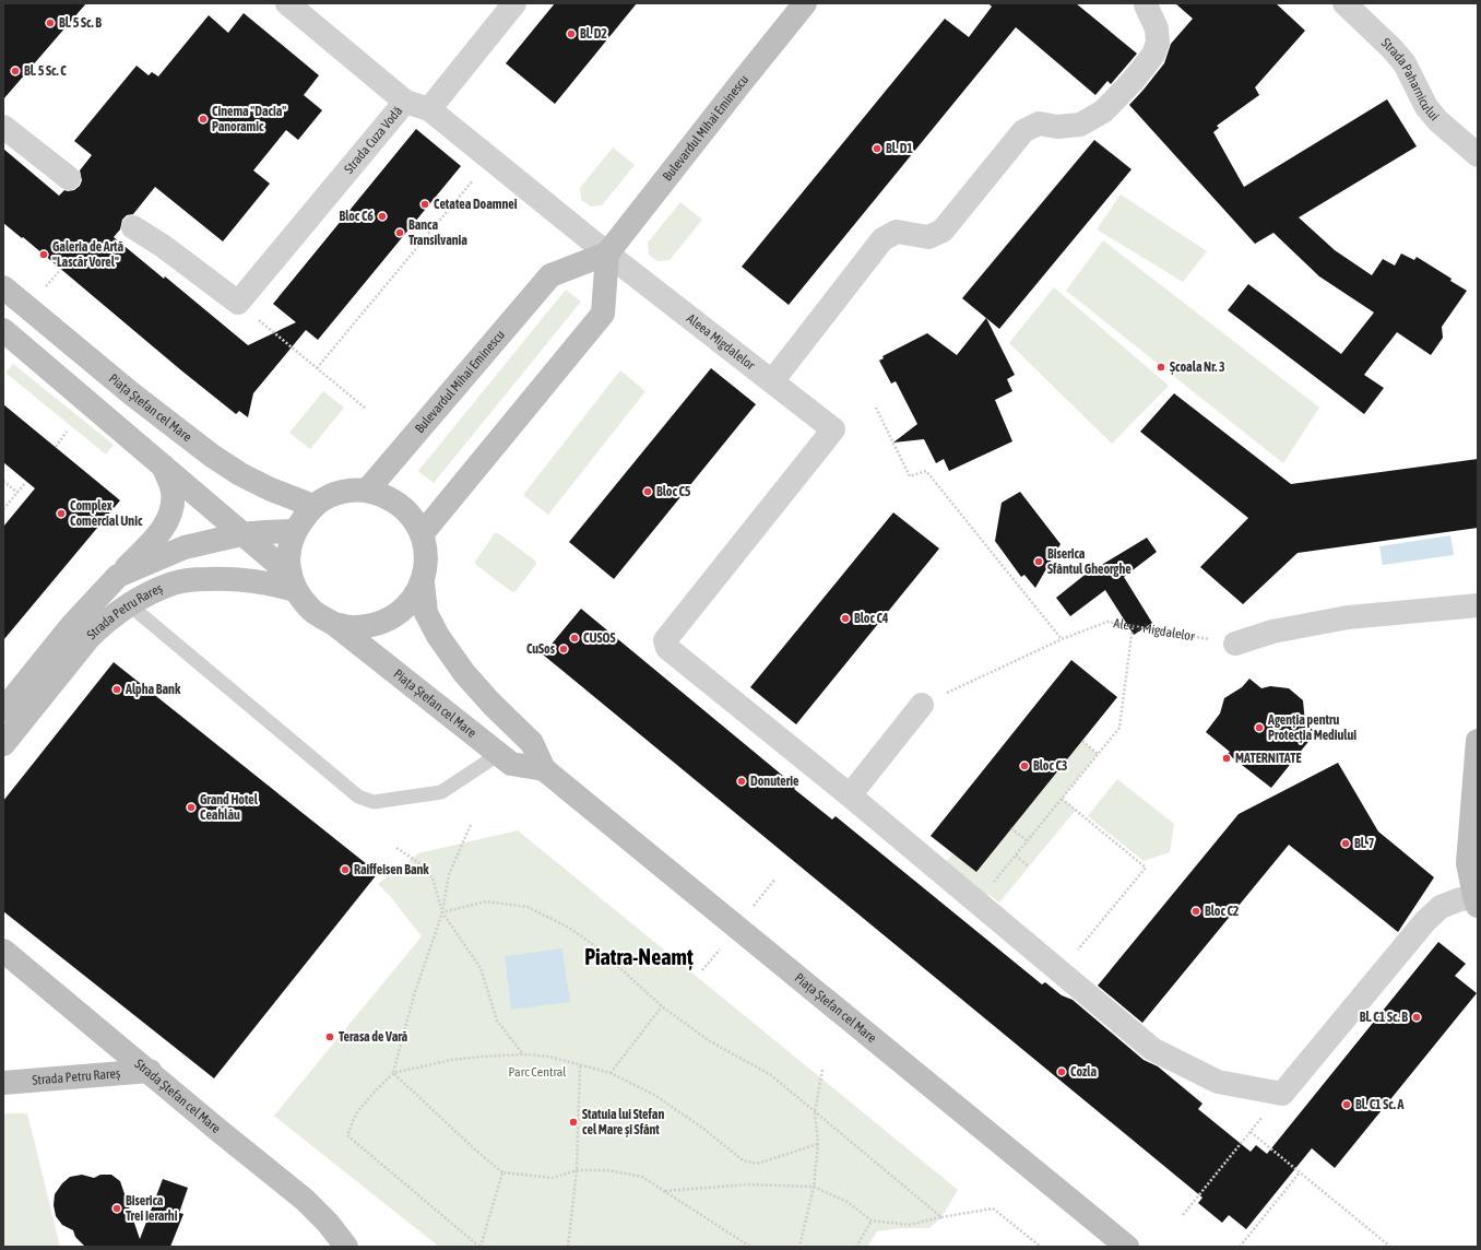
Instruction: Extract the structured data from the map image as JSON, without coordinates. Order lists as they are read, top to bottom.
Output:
{
  "streets": {
    "main road": [
      "Bulevardul Mihai Eminescu",
      "Piața Ștefan cel Mare",
      "Strada Petru Rareș",
      "Strada Ștefan cel Mare"
    ],
    "street": ["Strada Paharnicului", "Strada Cuza Vodă", "Aleea Migdalelor"]
  },
  "crossings": [
    ["Bulevardul Mihai Eminescu", "Aleea Migdalelor"],
    ["Bulevardul Mihai Eminescu", "Piața Ștefan cel Mare"],
    ["Bulevardul Mihai Eminescu", "Strada Petru Rareș"],
    ["Strada Cuza Vodă", "Aleea Migdalelor"],
    ["Piața Ștefan cel Mare", "Strada Petru Rareș"],
    ["Strada Petru Rareș", "Strada Ștefan cel Mare"]
  ],
  "districts": ["Piatra-Neamț"],
  "parks": ["Parc Central"],
  "places": [
    "Bl. 5 Sc. B",
    "Bl. D2",
    "Bl. 5 Sc. C",
    "Cinema \"Dacia\" Panoramic",
    "Bl. D1",
    "Cetatea Doamnei",
    "Bloc C6",
    "Banca Transilvania",
    "Galeria de Artă \"Lascăr Vorel\"",
    "Școala Nr. 3",
    "Bloc C5",
    "Complex Comercial Unic",
    "Biserica Sfântul Gheorghe",
    "Bloc C4",
    "CUSOS",
    "CuSos",
    "Alpha Bank",
    "Agenția pentru Protecția Mediului",
    "MATERNITATE",
    "Bloc C3",
    "Donuterie",
    "Grand Hotel Ceahlău",
    "Bl. 7",
    "Raiffeisen Bank",
    "Bloc C2",
    "Bl. C1 Sc. B",
    "Terasa de Vară",
    "Cozla",
    "Bl. C1 Sc. A",
    "Statuia lui Stefan cel Mare și Sfânt",
    "Biserica Trei Ierarhi"
  ]
}
